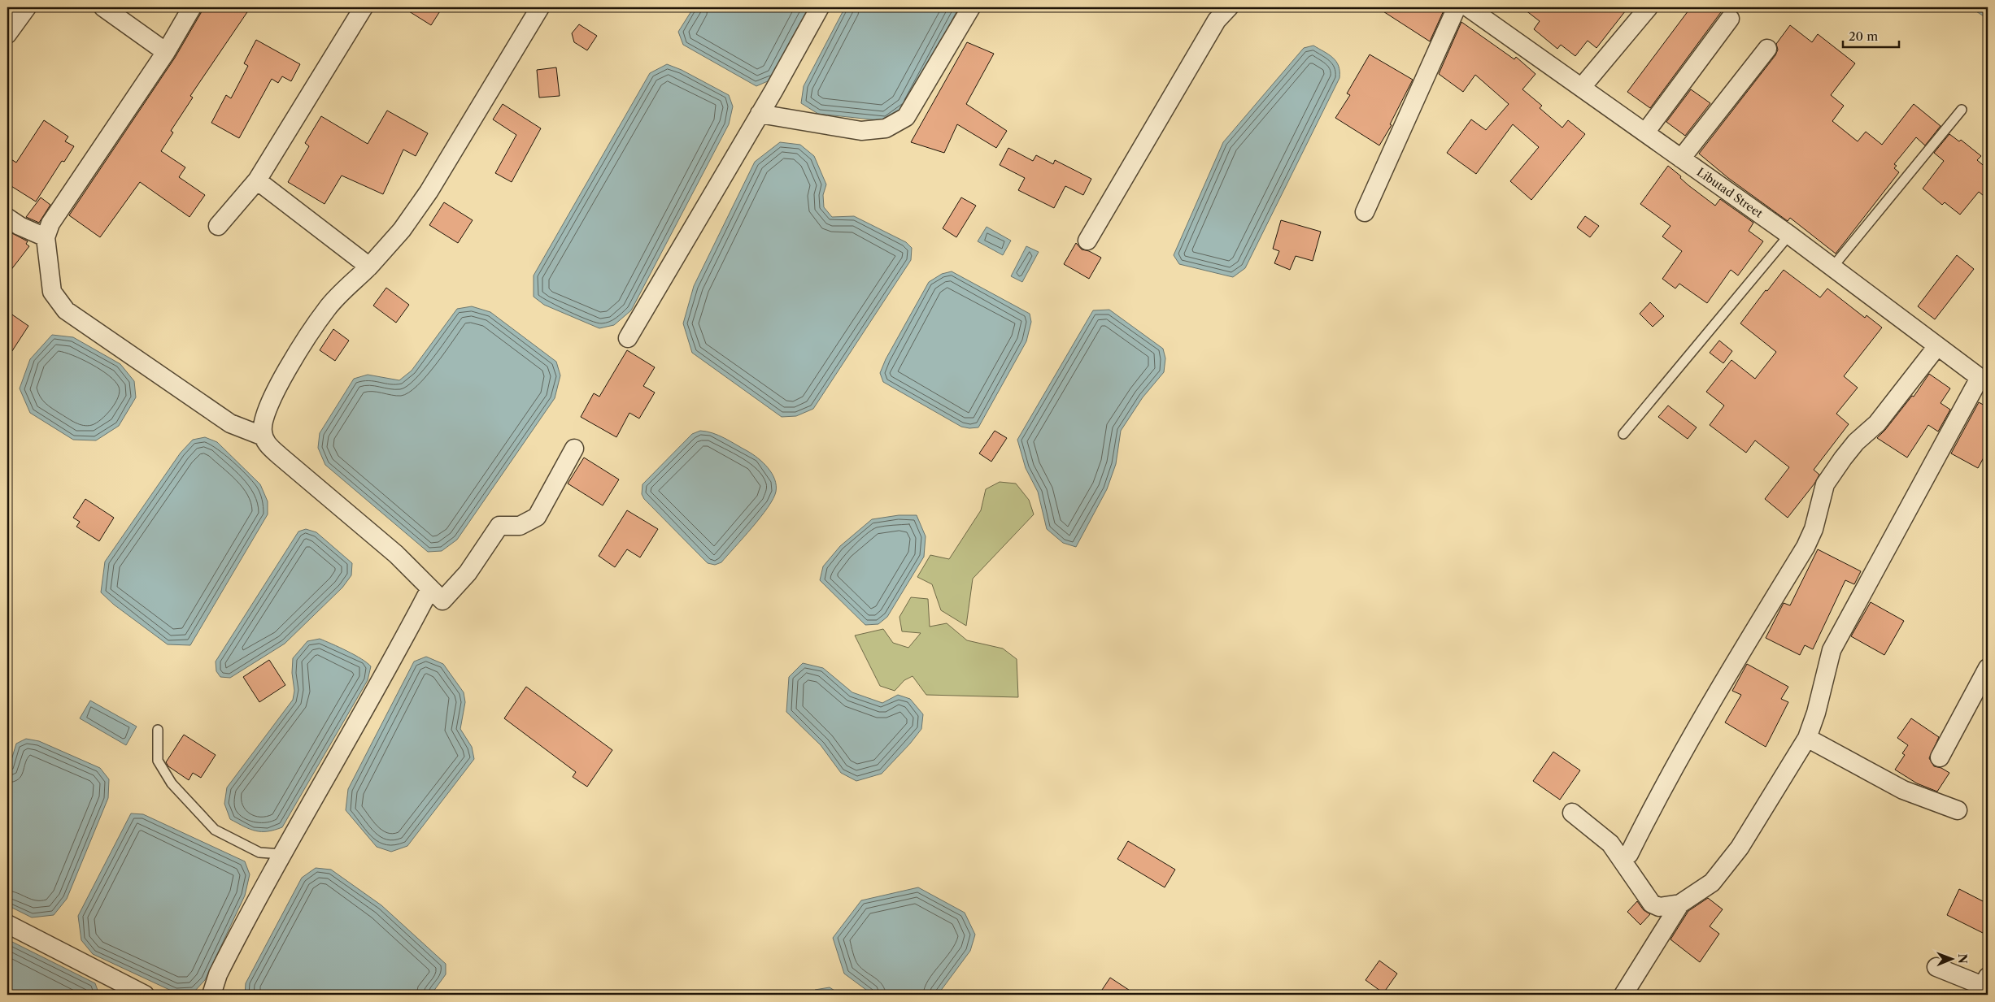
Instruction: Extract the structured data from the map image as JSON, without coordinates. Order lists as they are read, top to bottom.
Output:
{
  "streets": {
    "street": ["Libutad Street"]
  },
  "scale_bar": "20 m",
  "north": "right"
}
